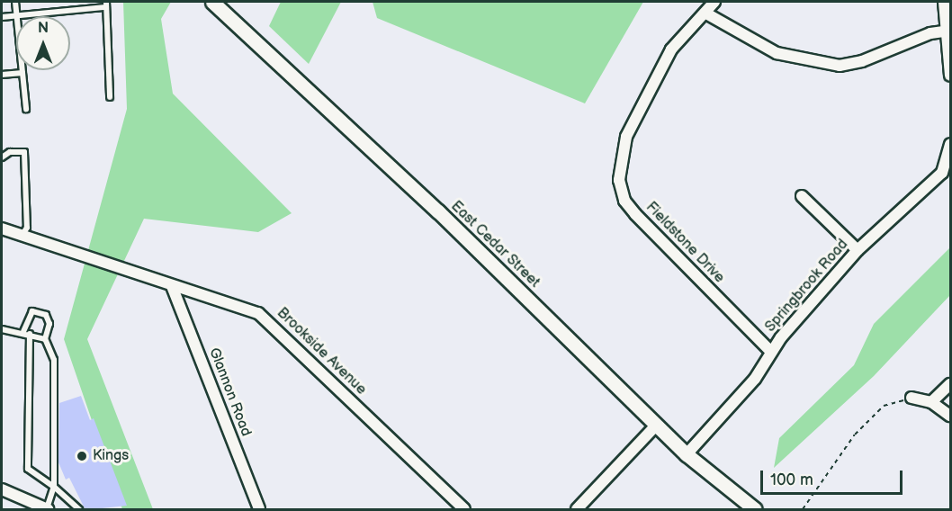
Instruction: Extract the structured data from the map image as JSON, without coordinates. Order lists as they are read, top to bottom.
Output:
{
  "streets": {
    "street": [
      "Fieldstone Drive",
      "East Cedar Street",
      "Springbrook Road",
      "Brookside Avenue",
      "Glannon Road"
    ]
  },
  "crossings": [
    ["Fieldstone Drive", "Springbrook Road"],
    ["East Cedar Street", "Springbrook Road"],
    ["Brookside Avenue", "Glannon Road"]
  ],
  "places": ["Kings"],
  "scale_bar": "100 m",
  "north": "top"
}
